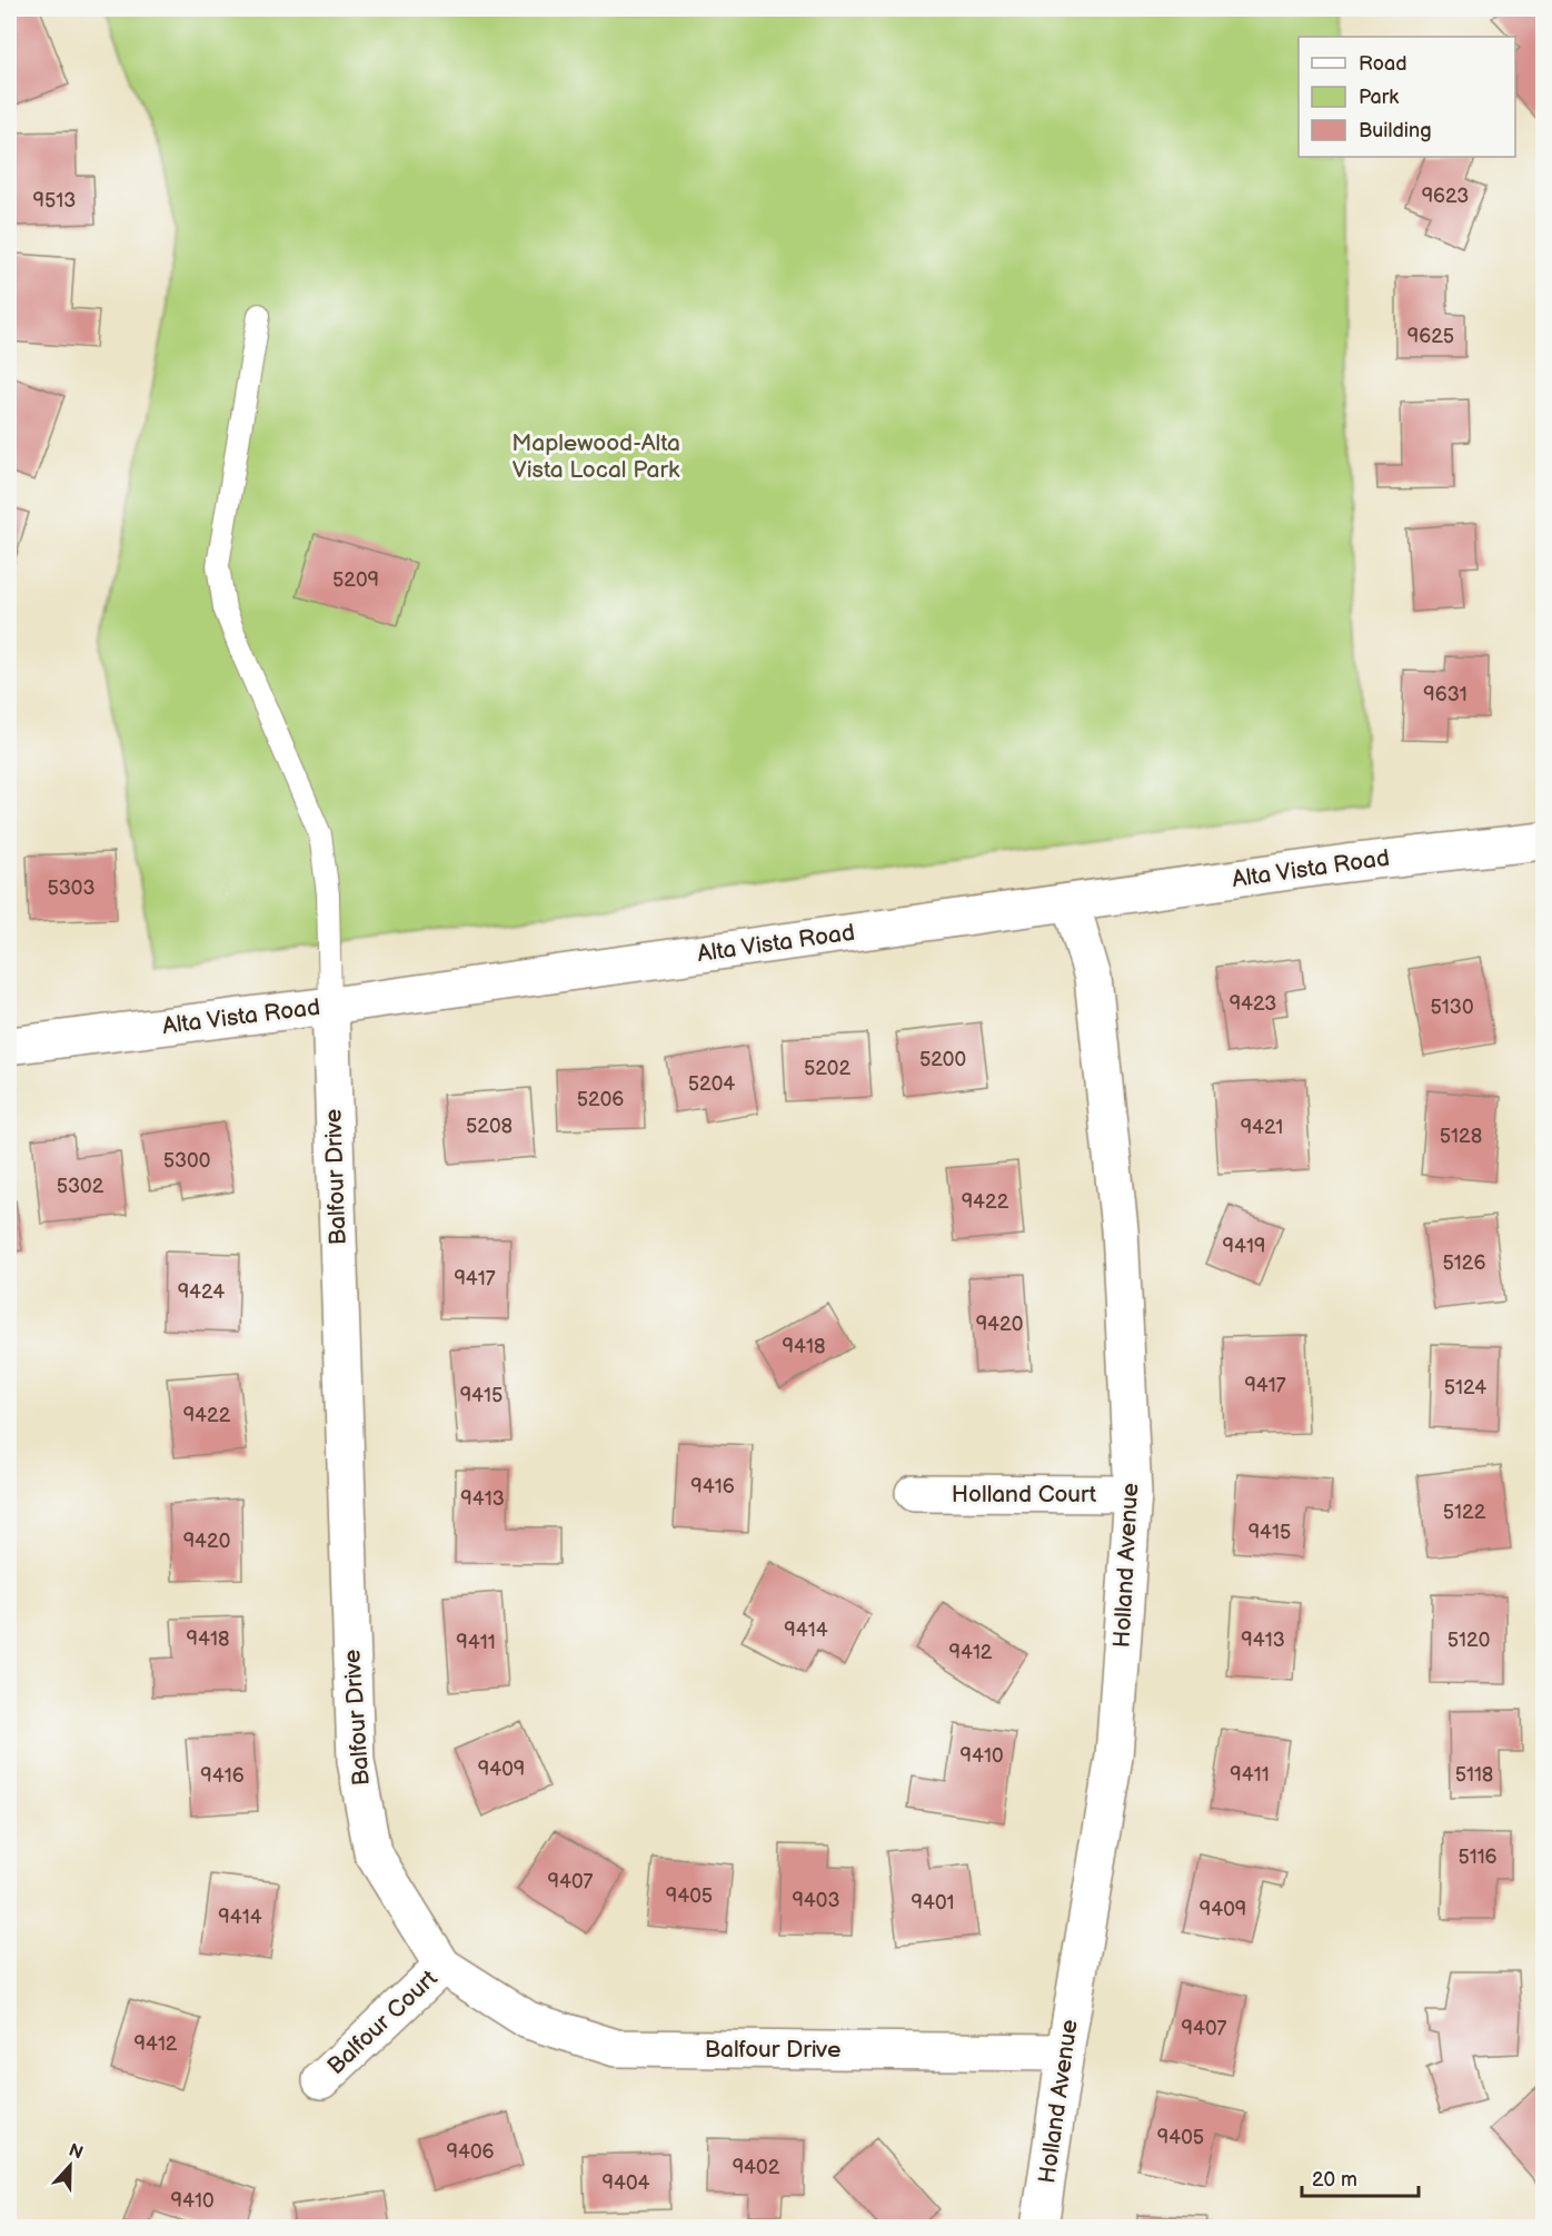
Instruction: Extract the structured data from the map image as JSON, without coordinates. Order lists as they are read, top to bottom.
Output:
{
  "streets": {
    "street": [
      "Alta Vista Road",
      "Balfour Drive",
      "Holland Court",
      "Holland Avenue",
      "Balfour Court"
    ]
  },
  "crossings": [
    ["Alta Vista Road", "Balfour Drive"],
    ["Alta Vista Road", "Holland Avenue"],
    ["Balfour Drive", "Holland Avenue"],
    ["Balfour Drive", "Balfour Court"],
    ["Holland Court", "Holland Avenue"]
  ],
  "parks": ["Maplewood-Alta Vista Local Park"],
  "house_numbers": [
    "9623",
    "9513",
    "9625",
    "5209",
    "9631",
    "5303",
    "9423",
    "5130",
    "5200",
    "5202",
    "5204",
    "5206",
    "5208",
    "9421",
    "5128",
    "5300",
    "5302",
    "9422",
    "9419",
    "5126",
    "9417",
    "9424",
    "9420",
    "9418",
    "9417",
    "5124",
    "9415",
    "9422",
    "9416",
    "9413",
    "5122",
    "9415",
    "9420",
    "9414",
    "9418",
    "9413",
    "5120",
    "9411",
    "9412",
    "9410",
    "9409",
    "9411",
    "5118",
    "9416",
    "5116",
    "9407",
    "9405",
    "9403",
    "9401",
    "9409",
    "9414",
    "9407",
    "9412",
    "9405",
    "9406",
    "9402",
    "9404",
    "9410"
  ],
  "legend": ["Road", "Park", "Building"],
  "scale_bar": "20 m",
  "north": "top"
}
